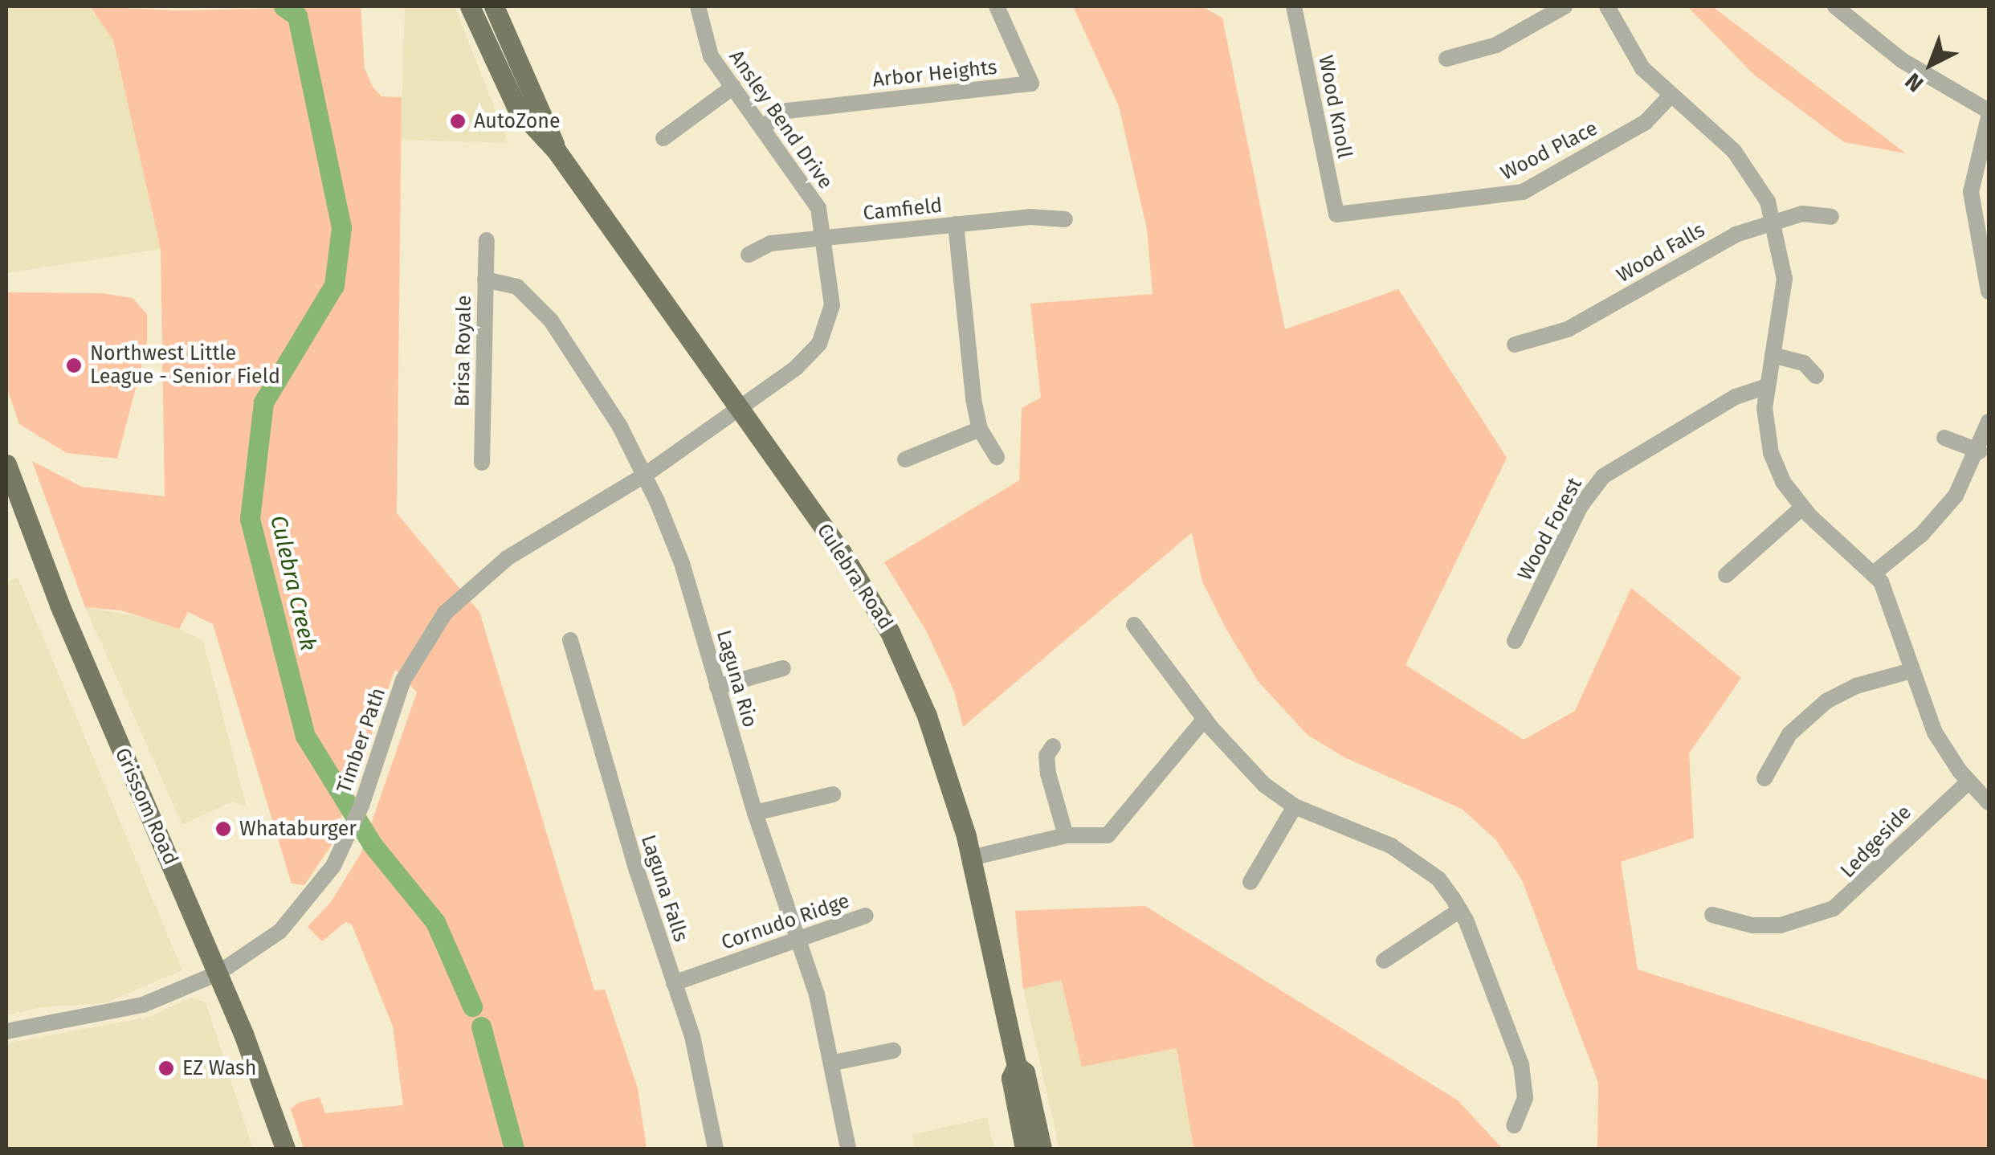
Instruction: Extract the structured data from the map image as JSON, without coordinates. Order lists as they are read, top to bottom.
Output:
{
  "streets": {
    "main road": ["Culebra Road", "Grissom Road"],
    "street": [
      "Arbor Heights",
      "Wood Knoll",
      "Ansley Bend Drive",
      "Wood Place",
      "Camfield",
      "Wood Falls",
      "Brisa Royale",
      "Wood Forest",
      "Laguna Rio",
      "Timber Path",
      "Ledgeside",
      "Laguna Falls",
      "Cornudo Ridge"
    ]
  },
  "crossings": [
    ["Arbor Heights", "Ansley Bend Drive"],
    ["Wood Knoll", "Wood Place"],
    ["Ansley Bend Drive", "Camfield"],
    ["Ansley Bend Drive", "Culebra Road"],
    ["Ansley Bend Drive", "Timber Path"],
    ["Brisa Royale", "Laguna Rio"],
    ["Culebra Road", "Timber Path"],
    ["Laguna Rio", "Timber Path"],
    ["Laguna Rio", "Cornudo Ridge"],
    ["Timber Path", "Grissom Road"],
    ["Laguna Falls", "Cornudo Ridge"]
  ],
  "water": ["Culebra Creek"],
  "places": [
    "AutoZone",
    "Northwest Little League - Senior Field",
    "Whataburger",
    "EZ Wash"
  ],
  "north": "bottom left"
}
